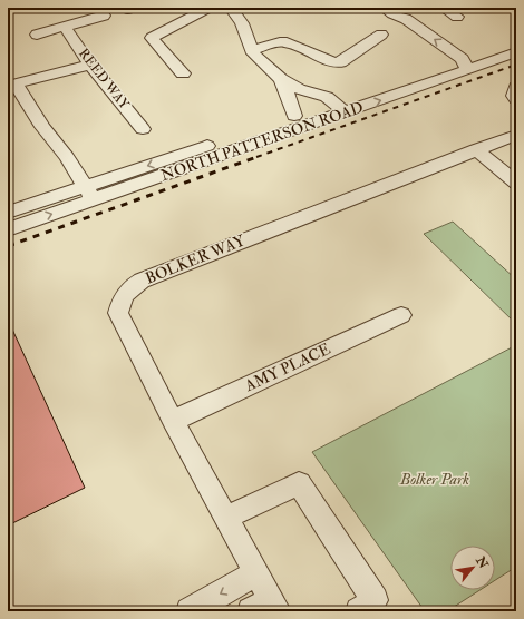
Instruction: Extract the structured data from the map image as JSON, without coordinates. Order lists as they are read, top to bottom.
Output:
{
  "streets": {
    "street": [
      "REED WAY",
      "NORTH PATTERSON ROAD",
      "BOLKER WAY",
      "AMY PLACE"
    ]
  },
  "crossings": [
    ["BOLKER WAY", "AMY PLACE"]
  ],
  "parks": ["Bolker Park"],
  "north": "top right"
}
